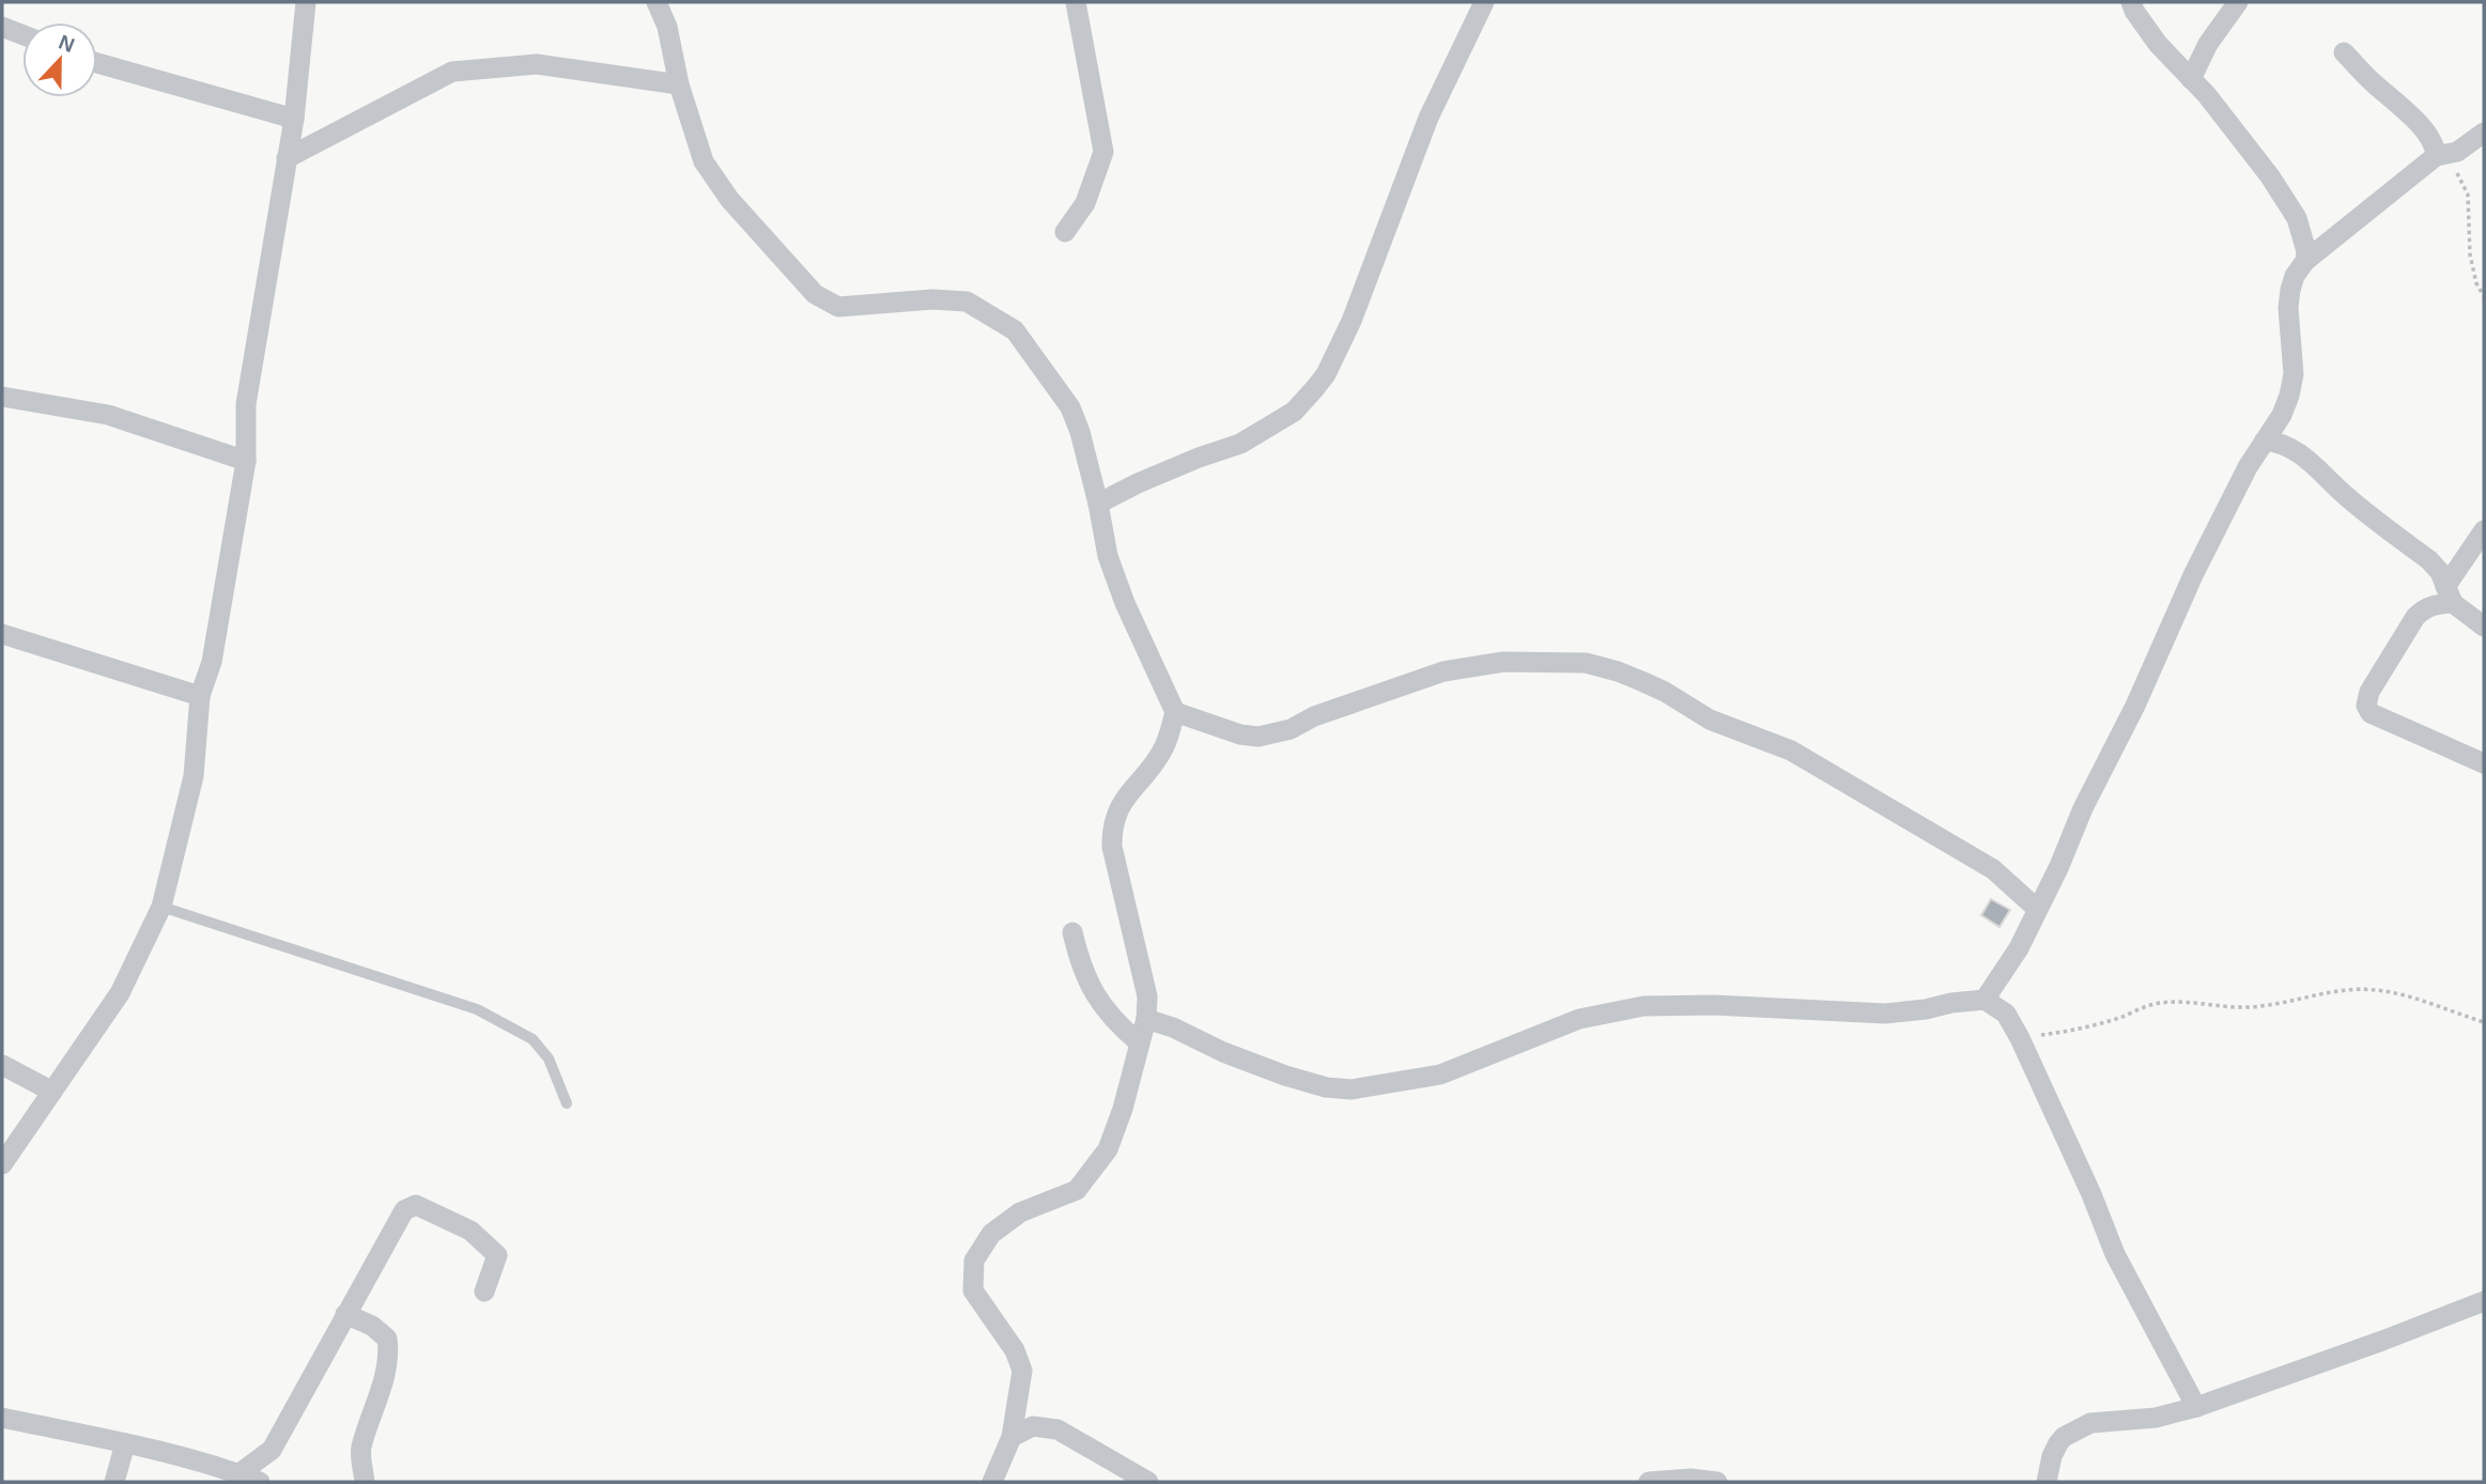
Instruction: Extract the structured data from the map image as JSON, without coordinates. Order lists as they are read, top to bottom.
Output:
{
  "north": "top"
}
